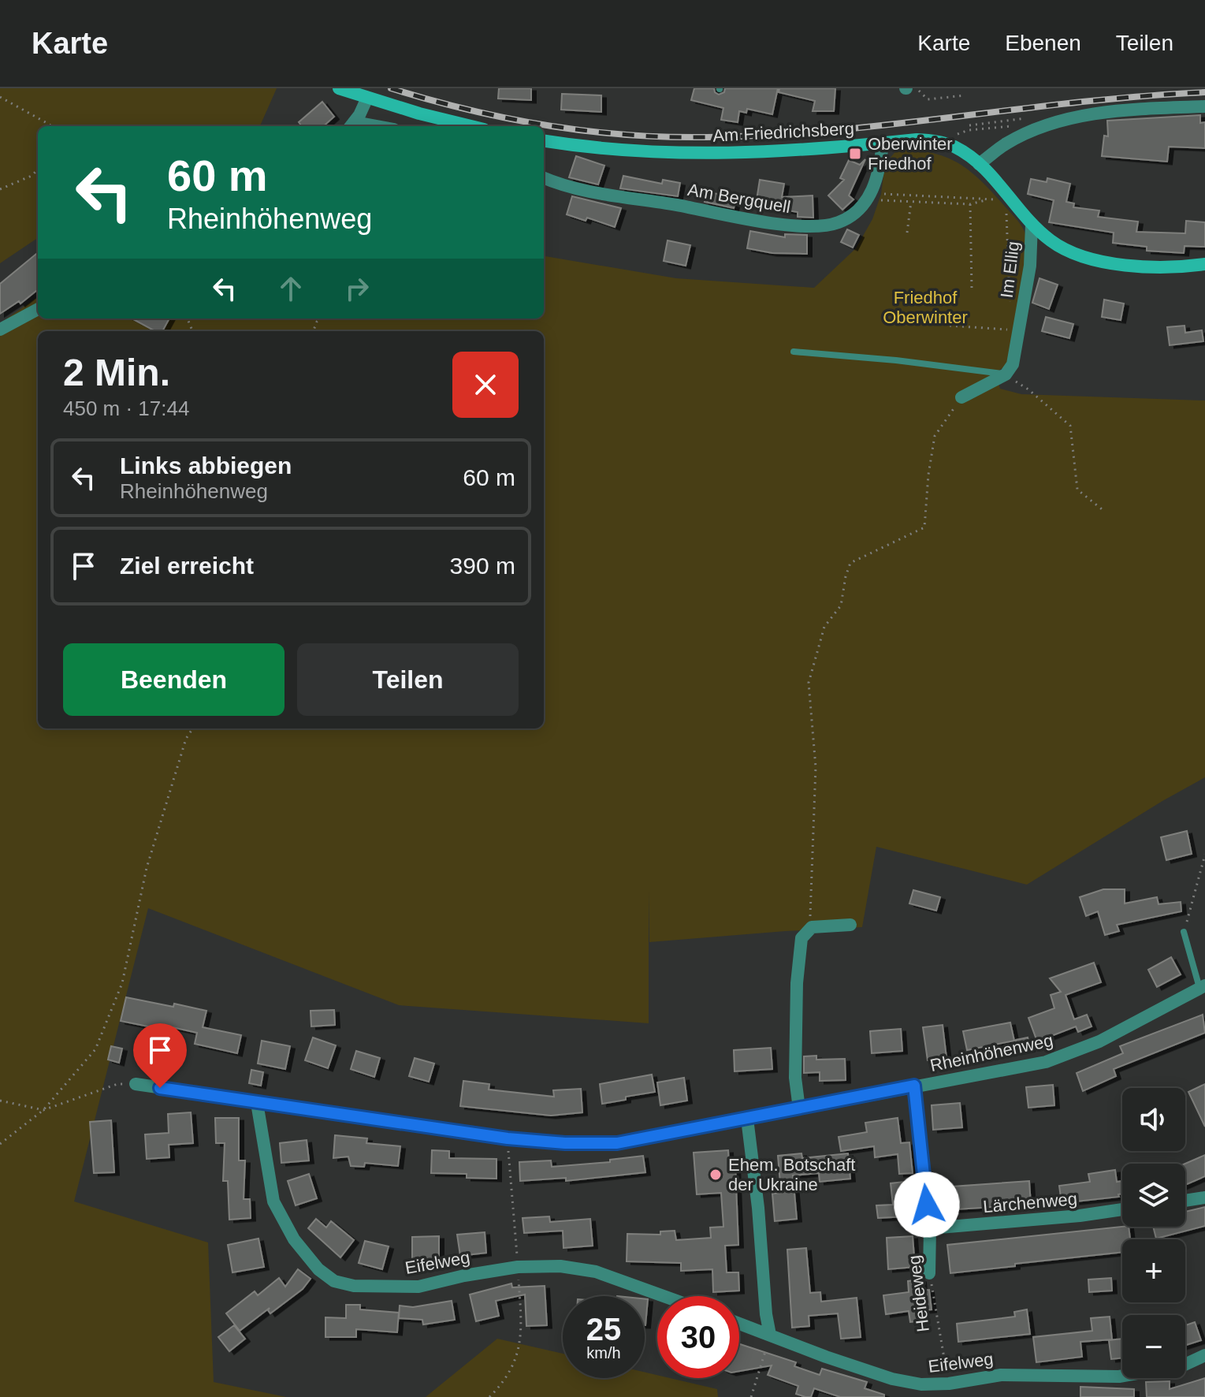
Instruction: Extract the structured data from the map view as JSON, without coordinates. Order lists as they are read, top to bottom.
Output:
{
  "streets": {
    "street": [
      "Am Friedrichsberg",
      "Am Bergquell",
      "Im Ellig",
      "Rheinhöhenweg",
      "Lärchenweg",
      "Eifelweg",
      "Heideweg"
    ]
  },
  "crossings": [
    ["Am Friedrichsberg", "Am Bergquell"],
    ["Am Friedrichsberg", "Im Ellig"],
    ["Rheinhöhenweg", "Eifelweg"],
    ["Rheinhöhenweg", "Heideweg"],
    ["Lärchenweg", "Heideweg"],
    ["Eifelweg", "Heideweg"]
  ],
  "parks": ["Friedhof Oberwinter"],
  "places": {
    "transit": ["Oberwinter Friedhof"],
    "other": ["Ehem. Botschaft der Ukraine"]
  },
  "page": {
    "header": "Karte",
    "nav": ["Karte", "Ebenen", "Teilen"],
    "turn": ["60 m", "Rheinhöhenweg"],
    "heading": ["2 Min.", "450 m · 17:44"],
    "list": [
      {
        "name": "Links abbiegen",
        "note": "Rheinhöhenweg",
        "value": "60 m"
      },
      {
        "name": "Ziel erreicht",
        "value": "390 m"
      }
    ],
    "buttons": ["Beenden", "Teilen"],
    "map_buttons": ["+", "−"],
    "speed": "25 km/h",
    "limit": "30"
  }
}
